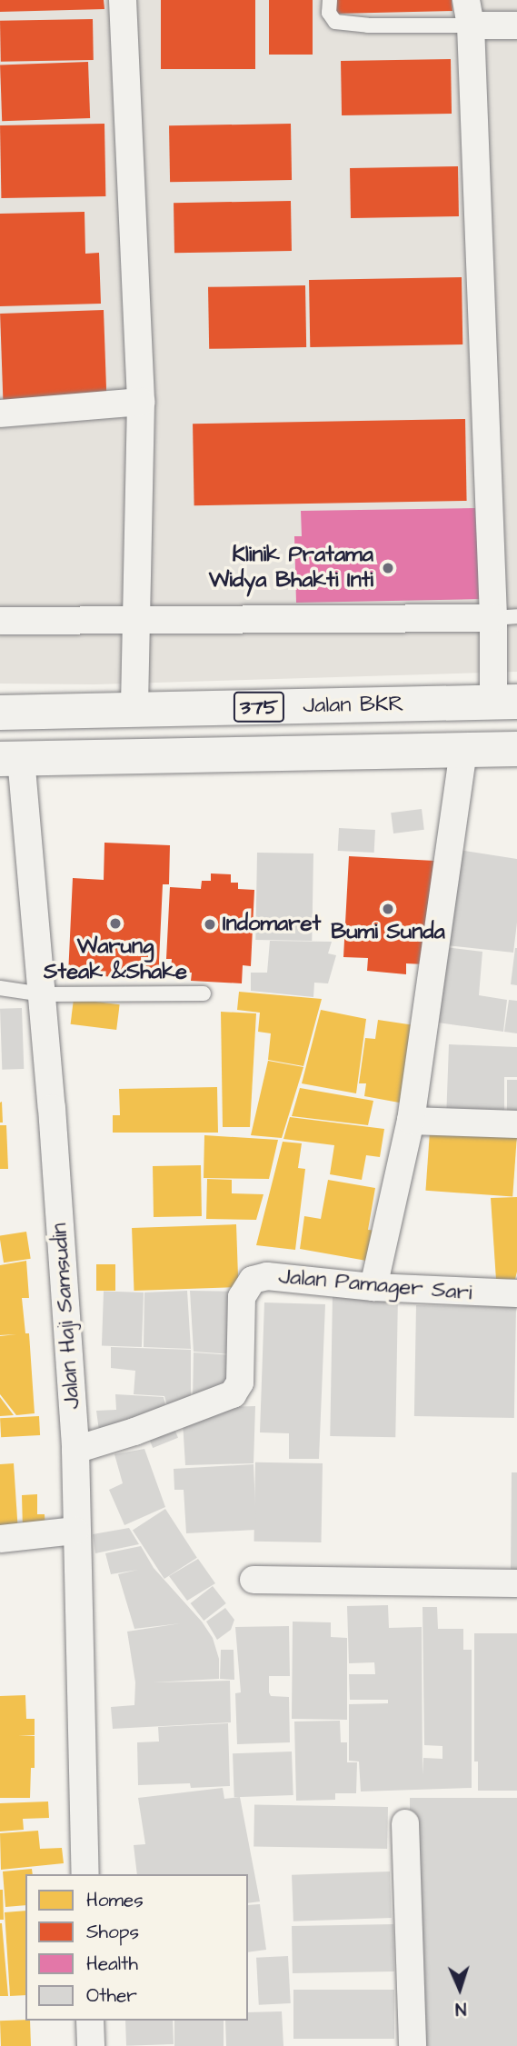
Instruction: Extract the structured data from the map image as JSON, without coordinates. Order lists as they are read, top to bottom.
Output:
{
  "streets": {
    "main road": ["Jalan BKR", "375"],
    "street": ["Jalan Pamager Sari", "Jalan Haji Samsudin"]
  },
  "crossings": [
    ["Jalan BKR", "Jalan Haji Samsudin"],
    ["Jalan Pamager Sari", "Jalan Haji Samsudin"]
  ],
  "places": [
    "Klinik Pratama Widya Bhakti Inti",
    "Bumi Sunda",
    "Warung Steak &Shake",
    "Indomaret"
  ],
  "legend": [
    "Homes",
    "Shops",
    "Health",
    "Other"
  ],
  "north": "bottom"
}
